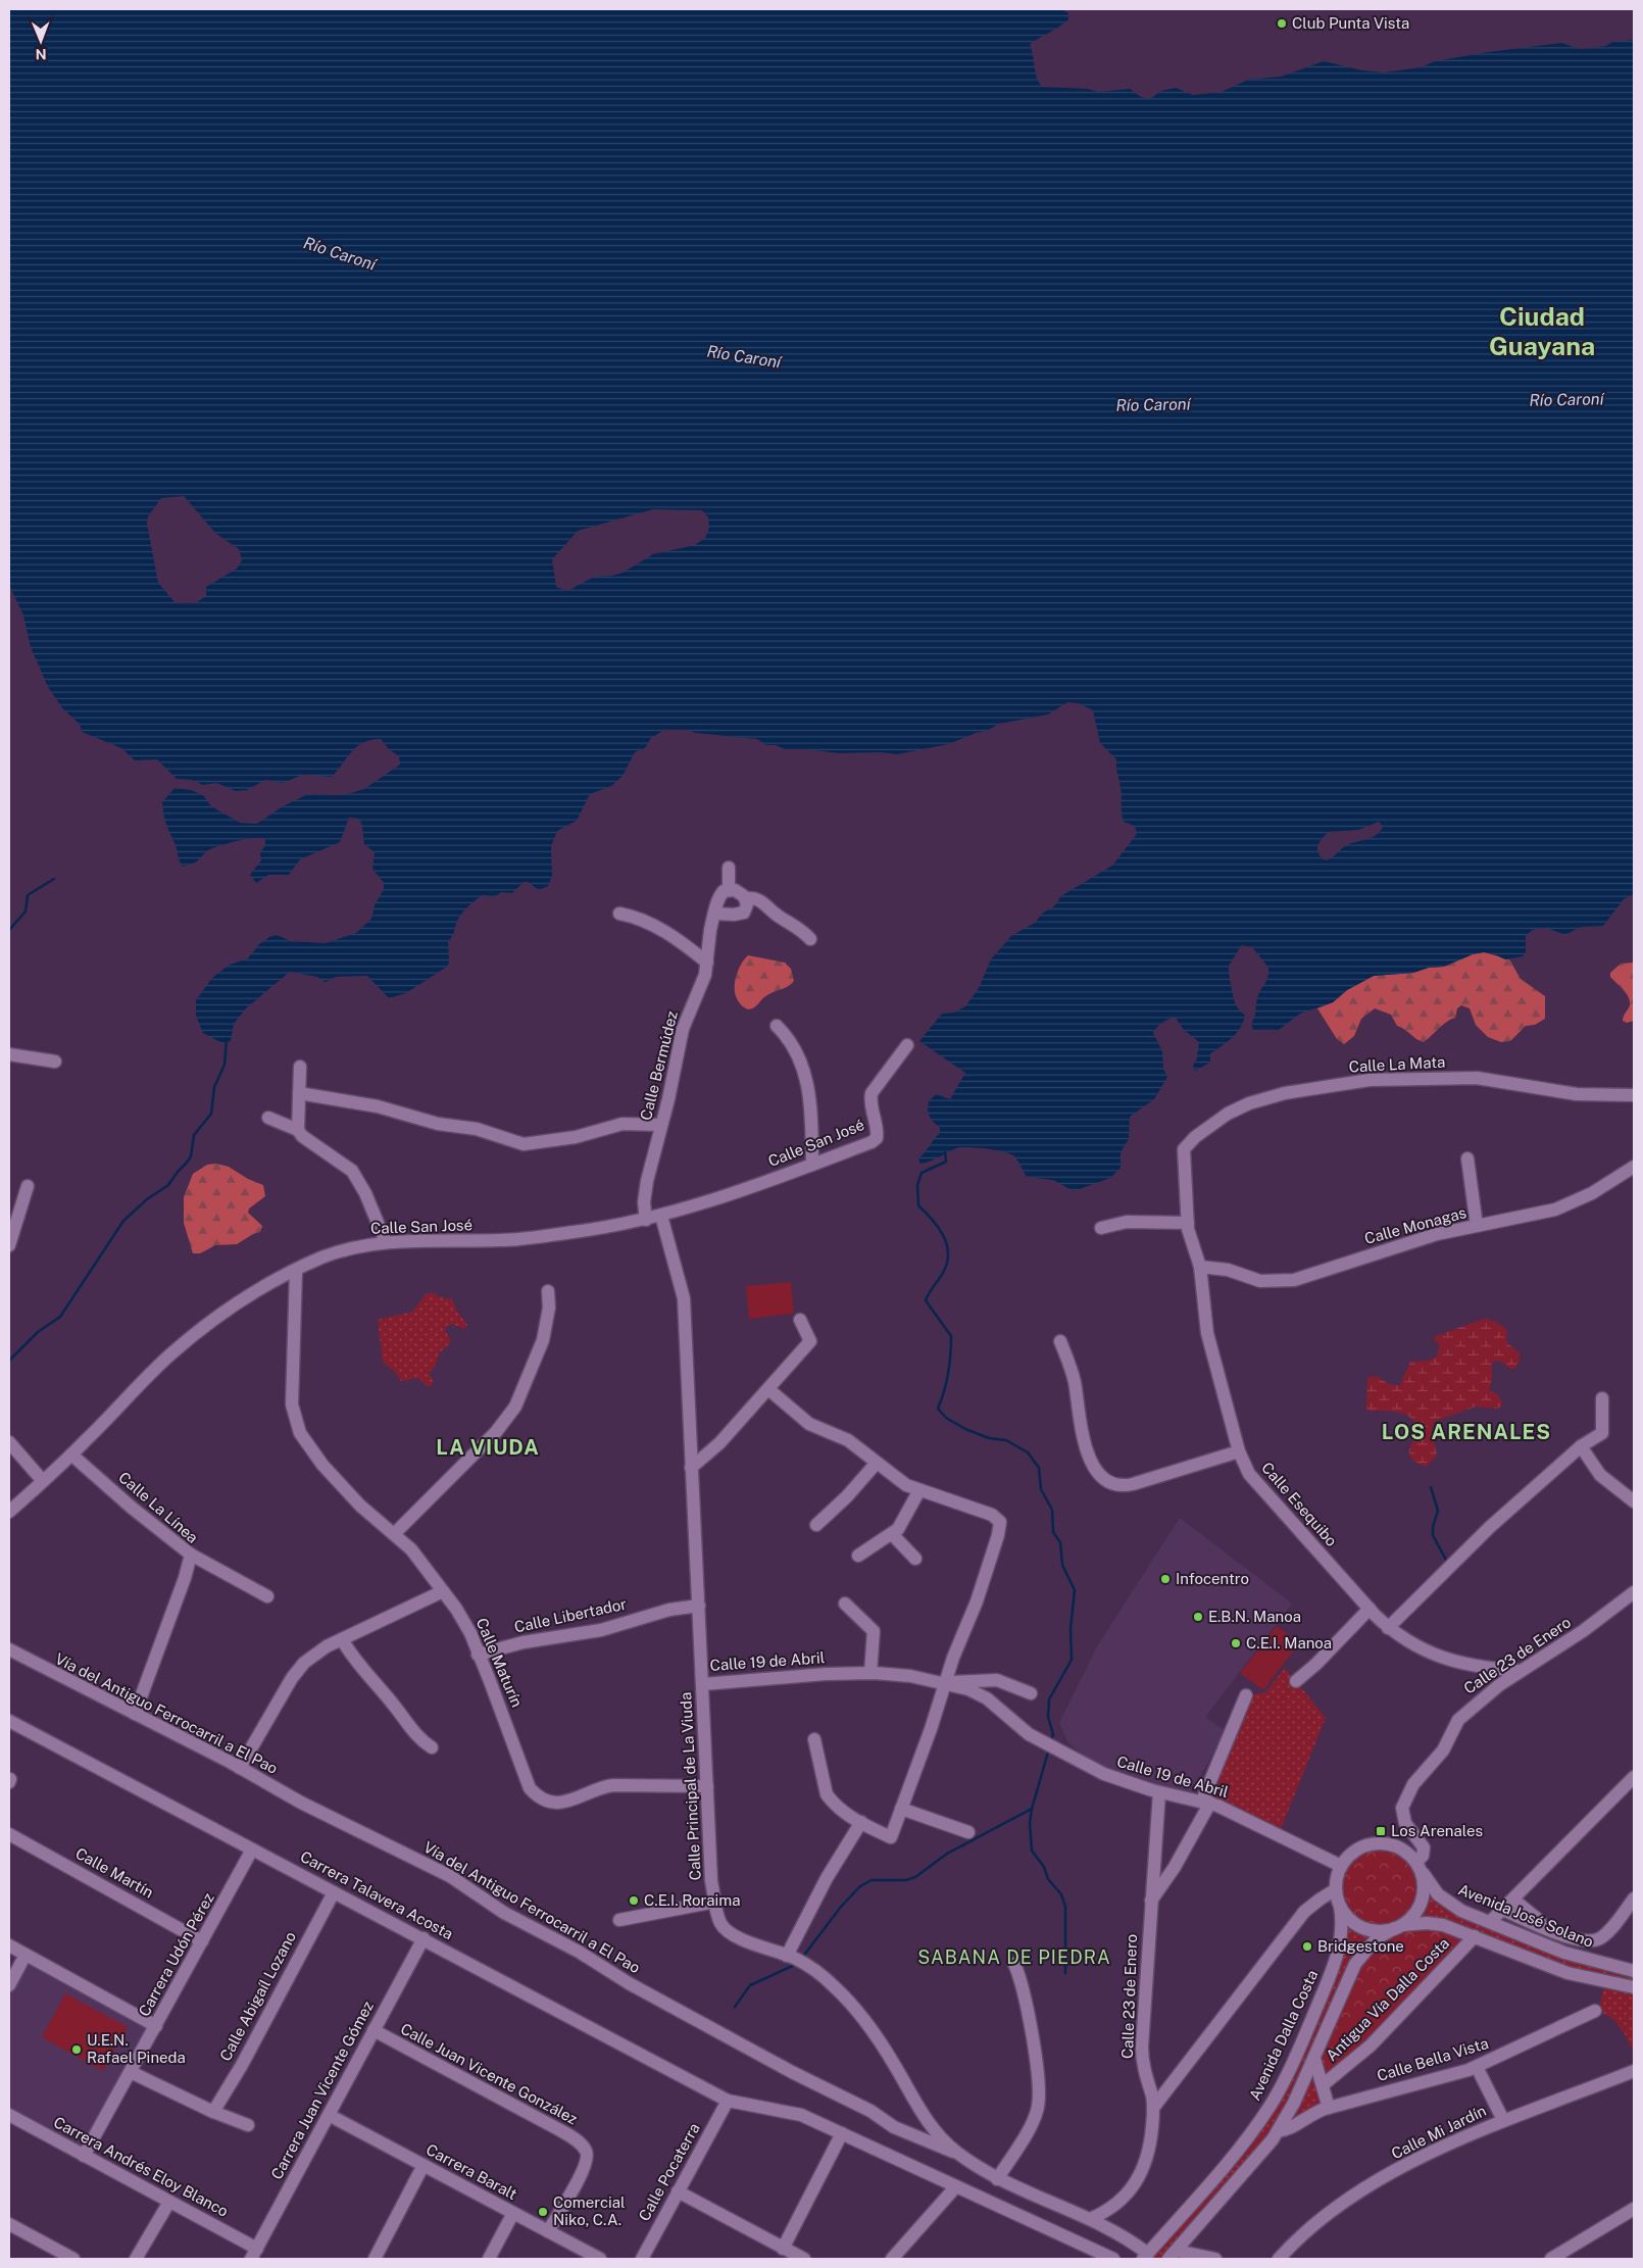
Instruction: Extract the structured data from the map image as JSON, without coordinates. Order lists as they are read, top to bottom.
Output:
{
  "streets": {
    "street": [
      "Calle La Mata",
      "Calle Bermúdez",
      "Calle San José",
      "Calle Monagas",
      "Calle Esequibo",
      "Calle La Línea",
      "Calle Libertador",
      "Calle 23 de Enero",
      "Calle 19 de Abril",
      "Calle Maturín",
      "Vía del Antiguo Ferrocarril a El Pao",
      "Calle Principal de La Viuda",
      "Calle Martín",
      "Carrera Talavera Acosta",
      "Avenida José Solano",
      "Carrera Udón Pérez",
      "Calle Abigaíl Lozano",
      "Antigua Vía Dalla Costa",
      "Avenida Dalla Costa",
      "Calle Bella Vista",
      "Calle Juan Vicente González",
      "Carrera Juan Vicente Gómez",
      "Calle Mi Jardín",
      "Carrera Andrés Eloy Blanco",
      "Carrera Baralt",
      "Calle Pocaterra"
    ]
  },
  "crossings": [
    ["Calle La Mata", "Calle Esequibo"],
    ["Calle Bermúdez", "Calle San José"],
    ["Calle San José", "Calle La Línea"],
    ["Calle San José", "Calle Maturín"],
    ["Calle San José", "Calle Principal de La Viuda"],
    ["Calle Monagas", "Calle Esequibo"],
    ["Calle Esequibo", "Calle 23 de Enero"],
    ["Calle La Línea", "Vía del Antiguo Ferrocarril a El Pao"],
    ["Calle Libertador", "Calle Maturín"],
    ["Calle Libertador", "Calle Principal de La Viuda"],
    ["Calle 23 de Enero", "Calle 19 de Abril"],
    ["Calle 23 de Enero", "Calle Principal de La Viuda"],
    ["Calle 23 de Enero", "Avenida José Solano"],
    ["Calle 23 de Enero", "Avenida Dalla Costa"],
    ["Calle 19 de Abril", "Calle Principal de La Viuda"],
    ["Calle 19 de Abril", "Avenida José Solano"],
    ["Calle 19 de Abril", "Avenida Dalla Costa"],
    ["Calle Maturín", "Calle Principal de La Viuda"],
    ["Vía del Antiguo Ferrocarril a El Pao", "Calle Principal de La Viuda"],
    ["Calle Principal de La Viuda", "Avenida Dalla Costa"],
    ["Calle Martín", "Carrera Udón Pérez"],
    ["Carrera Talavera Acosta", "Carrera Udón Pérez"],
    ["Carrera Talavera Acosta", "Calle Abigaíl Lozano"],
    ["Carrera Talavera Acosta", "Carrera Juan Vicente Gómez"],
    ["Carrera Talavera Acosta", "Calle Pocaterra"],
    ["Avenida José Solano", "Avenida Dalla Costa"],
    ["Carrera Udón Pérez", "Carrera Andrés Eloy Blanco"],
    ["Calle Juan Vicente González", "Carrera Juan Vicente Gómez"],
    ["Calle Juan Vicente González", "Carrera Baralt"],
    ["Carrera Juan Vicente Gómez", "Carrera Andrés Eloy Blanco"],
    ["Carrera Juan Vicente Gómez", "Carrera Baralt"]
  ],
  "districts": [
    "Ciudad Guayana",
    "LOS ARENALES",
    "LA VIUDA",
    "SABANA DE PIEDRA"
  ],
  "water": ["Río Caroní"],
  "places": {
    "other": [
      "Club Punta Vista",
      "Infocentro",
      "E.B.N. Manoa",
      "C.E.I. Manoa",
      "C.E.I. Roraima",
      "Bridgestone",
      "U.E.N. Rafael Pineda",
      "Comercial Niko, C.A."
    ],
    "transit": ["Los Arenales"]
  },
  "north": "bottom"
}
